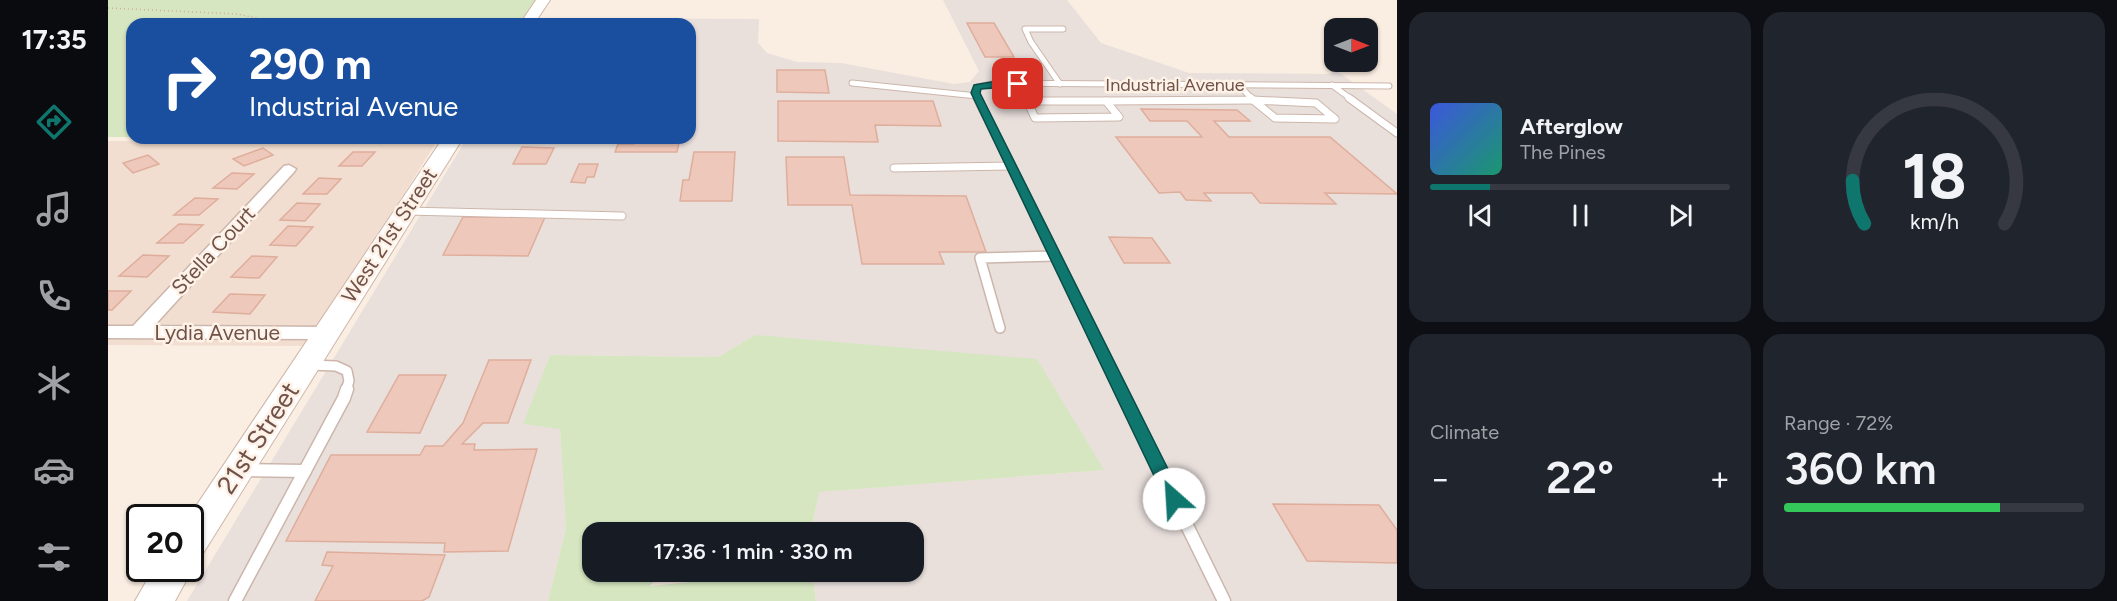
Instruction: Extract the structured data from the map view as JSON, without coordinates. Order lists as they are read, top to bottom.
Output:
{
  "streets": {
    "street": [
      "West 21st Street",
      "Stella Court",
      "Lydia Avenue",
      "21st Street"
    ],
    "lane": ["Industrial Avenue"]
  },
  "crossings": [
    ["West 21st Street", "Lydia Avenue"],
    ["West 21st Street", "21st Street"],
    ["Stella Court", "Lydia Avenue"],
    ["Lydia Avenue", "21st Street"]
  ],
  "north": "right",
  "page": {
    "tabs": "17:35",
    "turn": ["290 m", "Industrial Avenue"],
    "song": ["Afterglow", "The Pines"],
    "tile": [
      "Climate",
      ["Range · 72%", "360 km"]
    ],
    "heat": ["−", "22°", "+"],
    "limit": "20",
    "trip": "17:36 · 1 min · 330 m",
    "gauge": ["18", "km/h"]
  }
}
